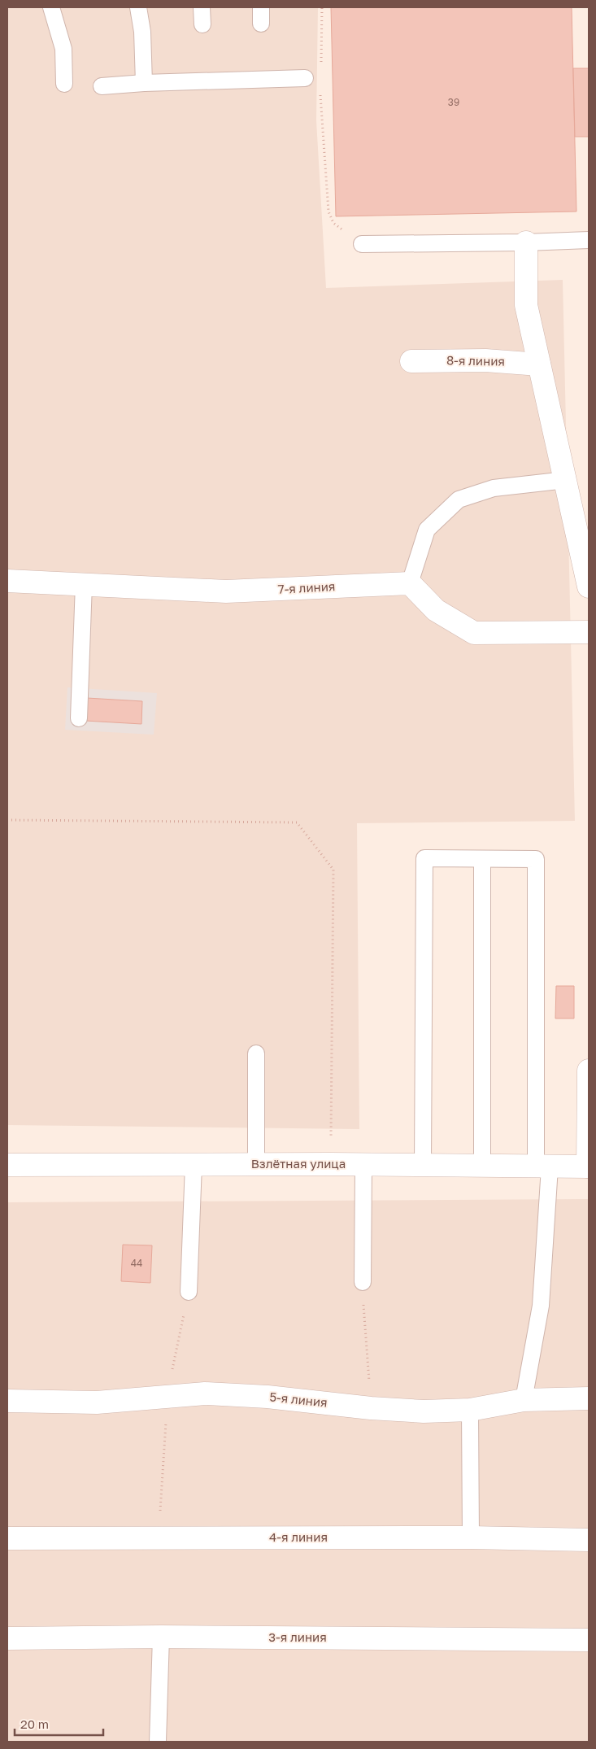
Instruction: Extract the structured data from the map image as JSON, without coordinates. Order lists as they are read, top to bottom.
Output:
{
  "streets": {
    "street": [
      "8-я линия",
      "7-я линия",
      "Взлётная улица",
      "5-я линия",
      "4-я линия",
      "3-я линия"
    ]
  },
  "house_numbers": ["39", "44"],
  "scale_bar": "20 m"
}
